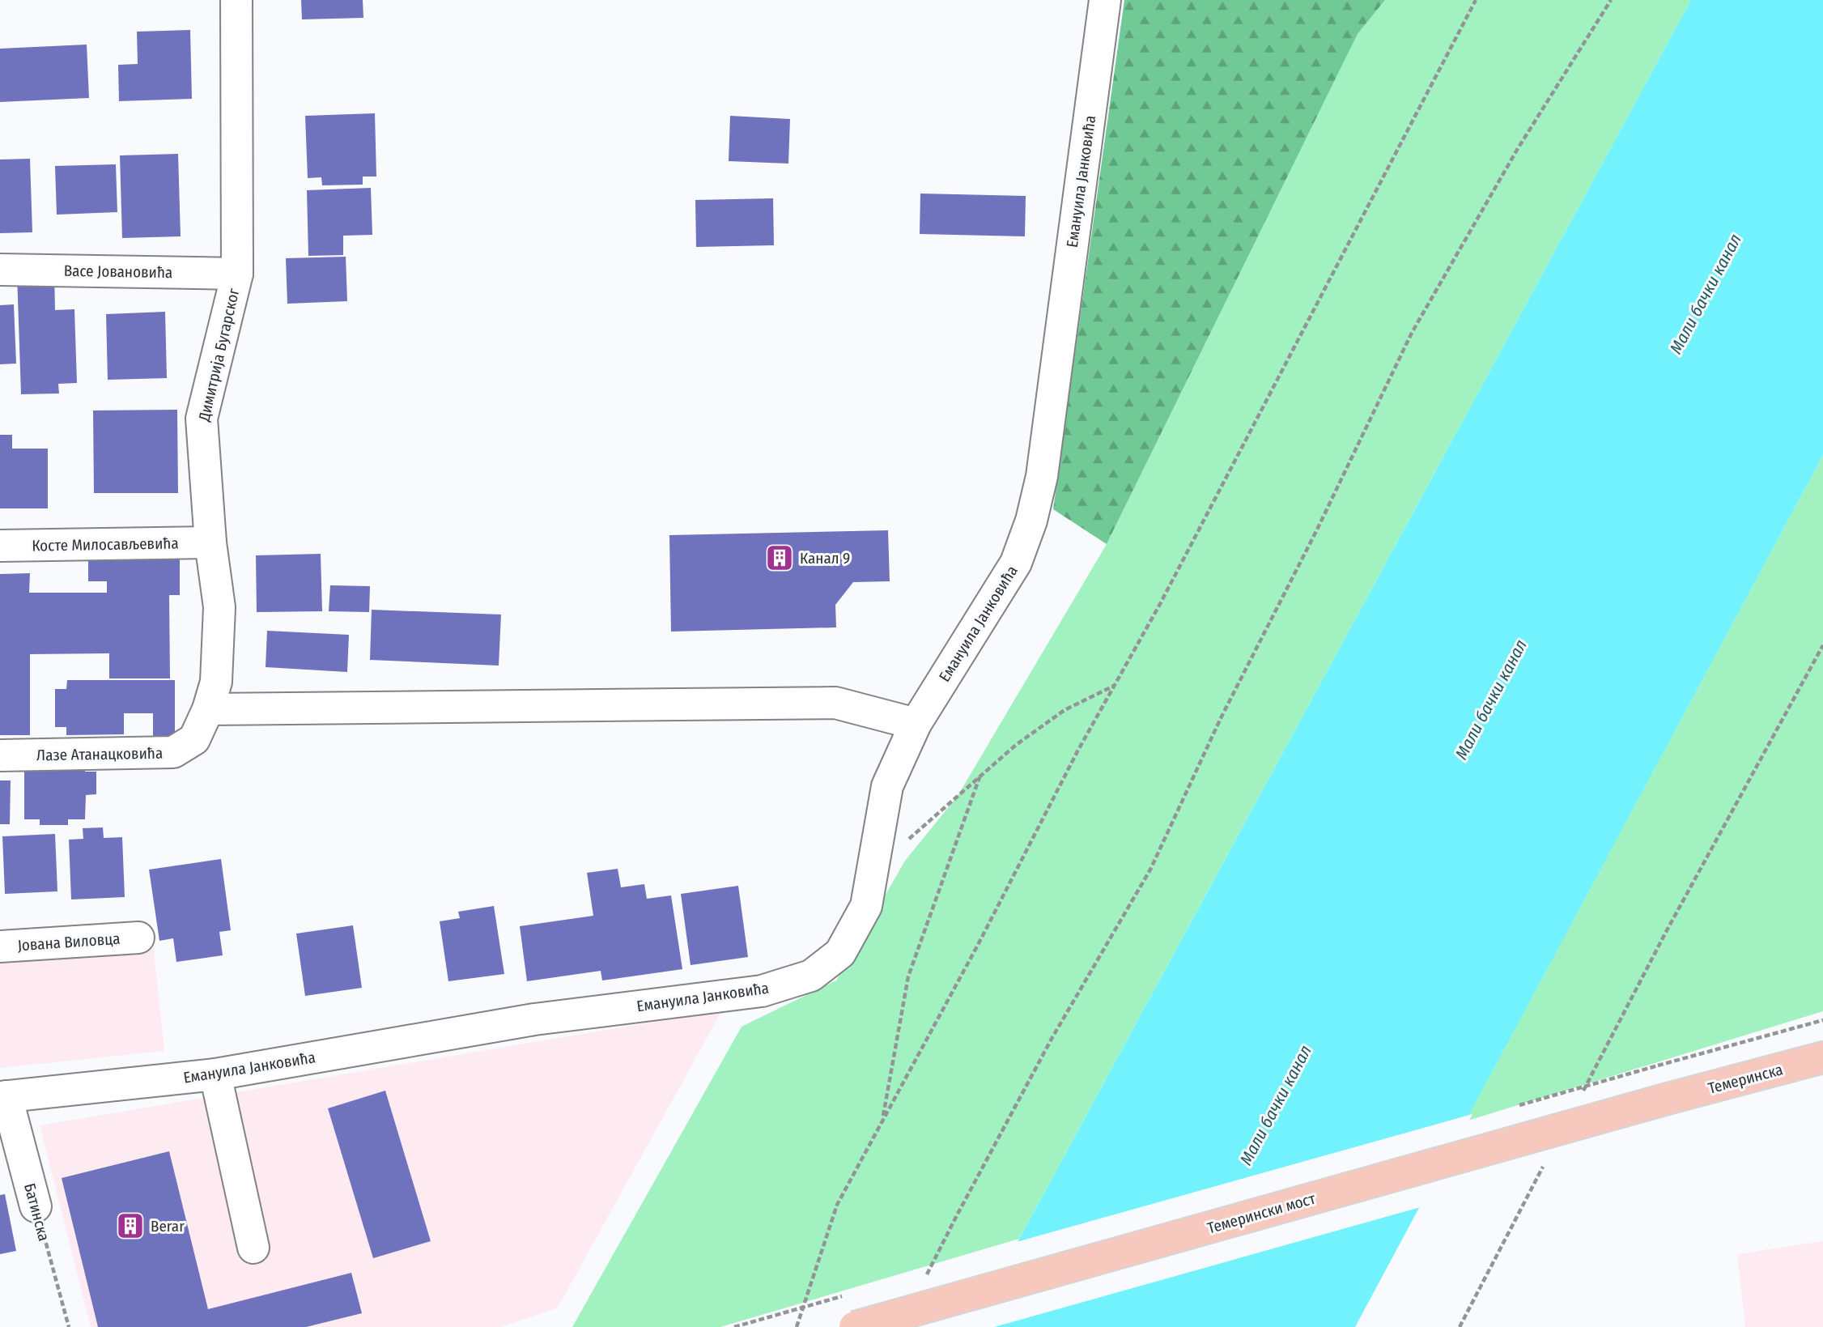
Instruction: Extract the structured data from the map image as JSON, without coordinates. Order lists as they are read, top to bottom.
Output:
{
  "streets": {
    "main road": ["Темеринска", "Темерински мост"],
    "street": [
      "Емануила Јанковића",
      "Васе Јовановића",
      "Димитрија Бугарског",
      "Косте Милосављевића",
      "Лазе Атанацковића",
      "Јована Виловца",
      "Батинска"
    ]
  },
  "crossings": [
    ["Емануила Јанковића", "Батинска"],
    ["Васе Јовановића", "Димитрија Бугарског"],
    ["Димитрија Бугарског", "Косте Милосављевића"],
    ["Димитрија Бугарског", "Лазе Атанацковића"],
    ["Темеринска", "Темерински мост"]
  ],
  "water": ["Мали бачки канал"],
  "places": {
    "building": ["Канал 9", "Berar"]
  }
}
